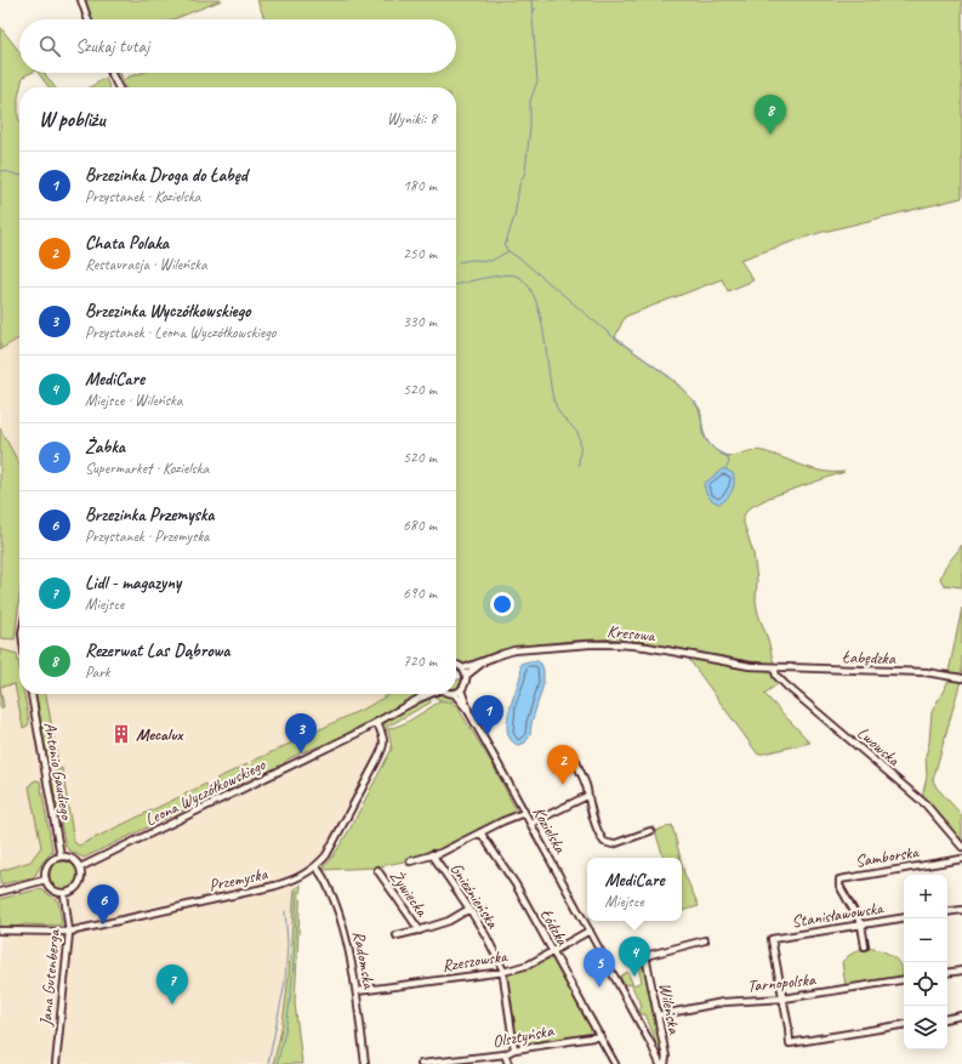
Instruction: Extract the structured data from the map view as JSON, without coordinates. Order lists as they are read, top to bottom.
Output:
{
  "streets": {
    "street": [
      "Kresowa",
      "Łabędzka",
      "Lwowska",
      "Antonio Gaudiego",
      "Leona Wyczółkowskiego",
      "Kozielska",
      "Samborska",
      "Przemyska",
      "Żywiecka",
      "Gnieźnieńska",
      "Stanisławowska",
      "Łódzka",
      "Radomska",
      "Rzeszowska",
      "Jana Gutenberga",
      "Tarnopolska",
      "Wileńska",
      "Olsztyńska"
    ]
  },
  "crossings": [
    ["Kresowa", "Łabędzka"],
    ["Kresowa", "Lwowska"],
    ["Łabędzka", "Lwowska"],
    ["Antonio Gaudiego", "Leona Wyczółkowskiego"],
    ["Antonio Gaudiego", "Jana Gutenberga"],
    ["Leona Wyczółkowskiego", "Przemyska"],
    ["Leona Wyczółkowskiego", "Jana Gutenberga"],
    ["Kozielska", "Rzeszowska"],
    ["Samborska", "Stanisławowska"],
    ["Przemyska", "Radomska"],
    ["Przemyska", "Jana Gutenberga"],
    ["Żywiecka", "Gnieźnieńska"],
    ["Gnieźnieńska", "Rzeszowska"],
    ["Gnieźnieńska", "Olsztyńska"],
    ["Stanisławowska", "Tarnopolska"],
    ["Łódzka", "Rzeszowska"],
    ["Łódzka", "Olsztyńska"],
    ["Radomska", "Rzeszowska"],
    ["Tarnopolska", "Wileńska"]
  ],
  "places": {
    "building": ["Mecalux"]
  },
  "page": {
    "search": "Szukaj tutaj",
    "heading": ["W pobliżu", "Wyniki: 8"],
    "pins": [
      "8",
      "1",
      "3",
      "2",
      "6",
      "4",
      "5",
      "7"
    ],
    "list": [
      {
        "mark": "1",
        "name": "Brzezinka Droga do Łabęd",
        "note": "Przystanek · Kozielska",
        "value": "180 m"
      },
      {
        "mark": "2",
        "name": "Chata Polaka",
        "note": "Restauracja · Wileńska",
        "value": "250 m"
      },
      {
        "mark": "3",
        "name": "Brzezinka Wyczółkowskiego",
        "note": "Przystanek · Leona Wyczółkowskiego",
        "value": "330 m"
      },
      {
        "mark": "4",
        "name": "MediCare",
        "note": "Miejsce · Wileńska",
        "value": "520 m"
      },
      {
        "mark": "5",
        "name": "Żabka",
        "note": "Supermarket · Kozielska",
        "value": "520 m"
      },
      {
        "mark": "6",
        "name": "Brzezinka Przemyska",
        "note": "Przystanek · Przemyska",
        "value": "680 m"
      },
      {
        "mark": "7",
        "name": "Lidl - magazyny",
        "note": "Miejsce",
        "value": "690 m"
      },
      {
        "mark": "8",
        "name": "Rezerwat Las Dąbrowa",
        "note": "Park",
        "value": "720 m"
      }
    ],
    "popup": ["MediCare", "Miejsce"],
    "map_buttons": ["+", "−"]
  }
}
